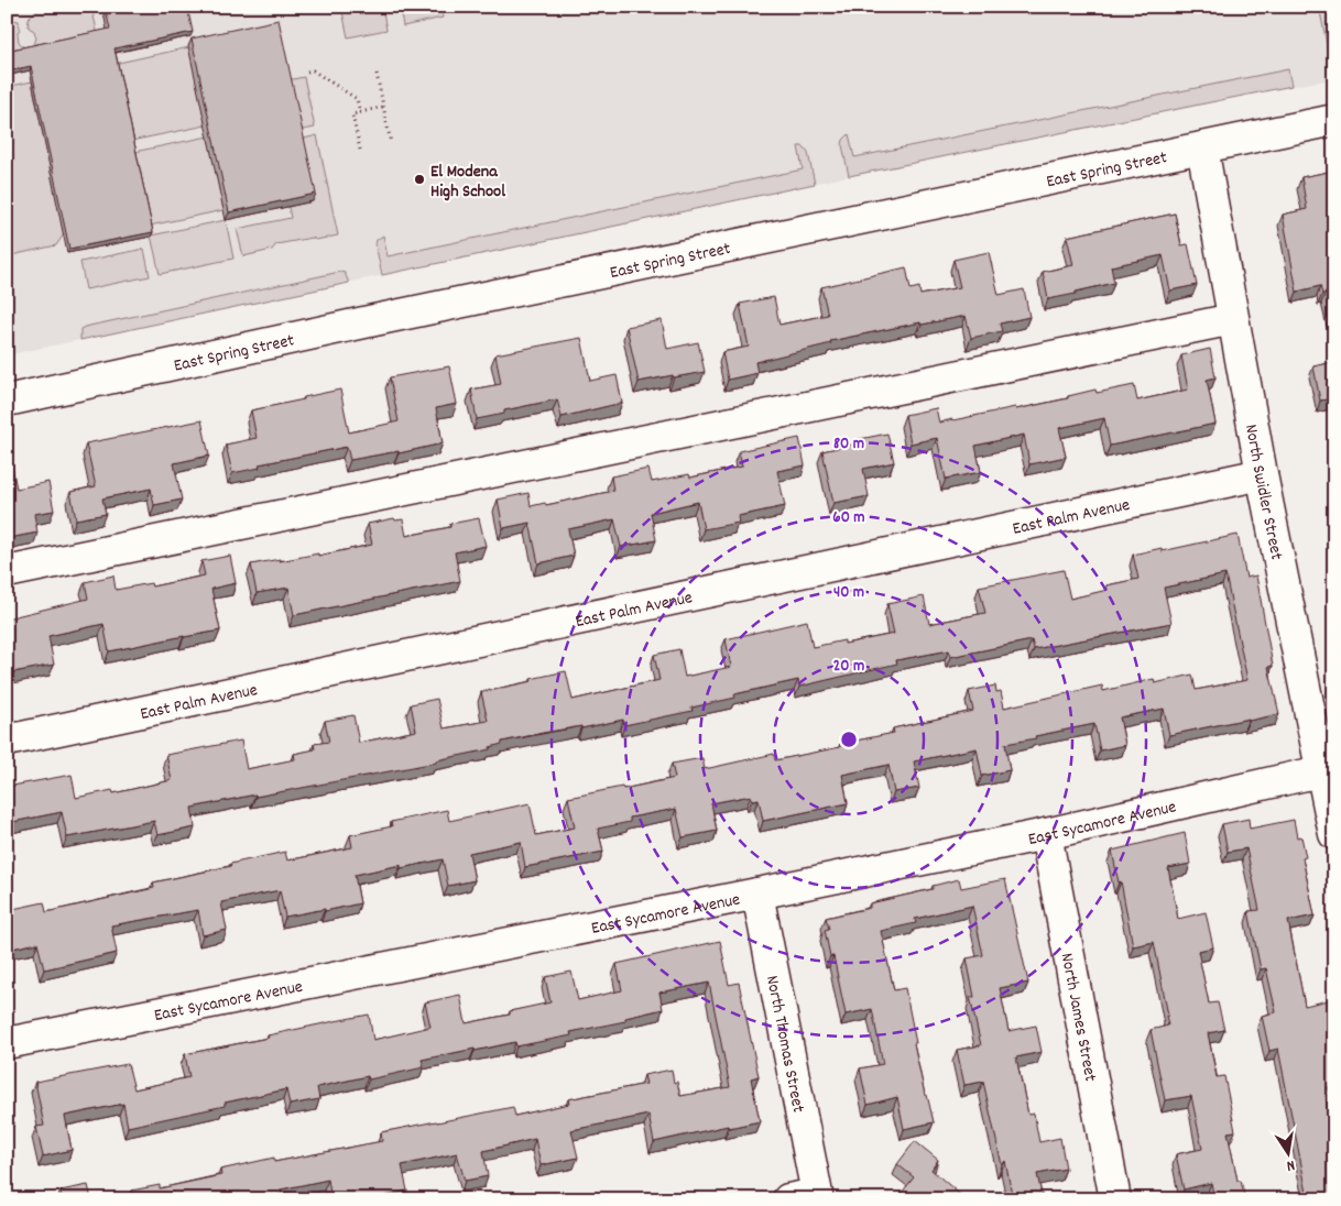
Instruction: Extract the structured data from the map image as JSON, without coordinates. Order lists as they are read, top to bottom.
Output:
{
  "streets": {
    "street": [
      "East Spring Street",
      "North Swidler Street",
      "East Palm Avenue",
      "East Sycamore Avenue",
      "North James Street",
      "North Thomas Street"
    ]
  },
  "crossings": [
    ["East Spring Street", "North Swidler Street"],
    ["North Swidler Street", "East Palm Avenue"],
    ["North Swidler Street", "East Sycamore Avenue"],
    ["East Sycamore Avenue", "North James Street"],
    ["East Sycamore Avenue", "North Thomas Street"]
  ],
  "places": ["El Modena High School"],
  "north": "bottom",
  "rings": [
    "80 m",
    "60 m",
    "40 m",
    "20 m"
  ]
}
